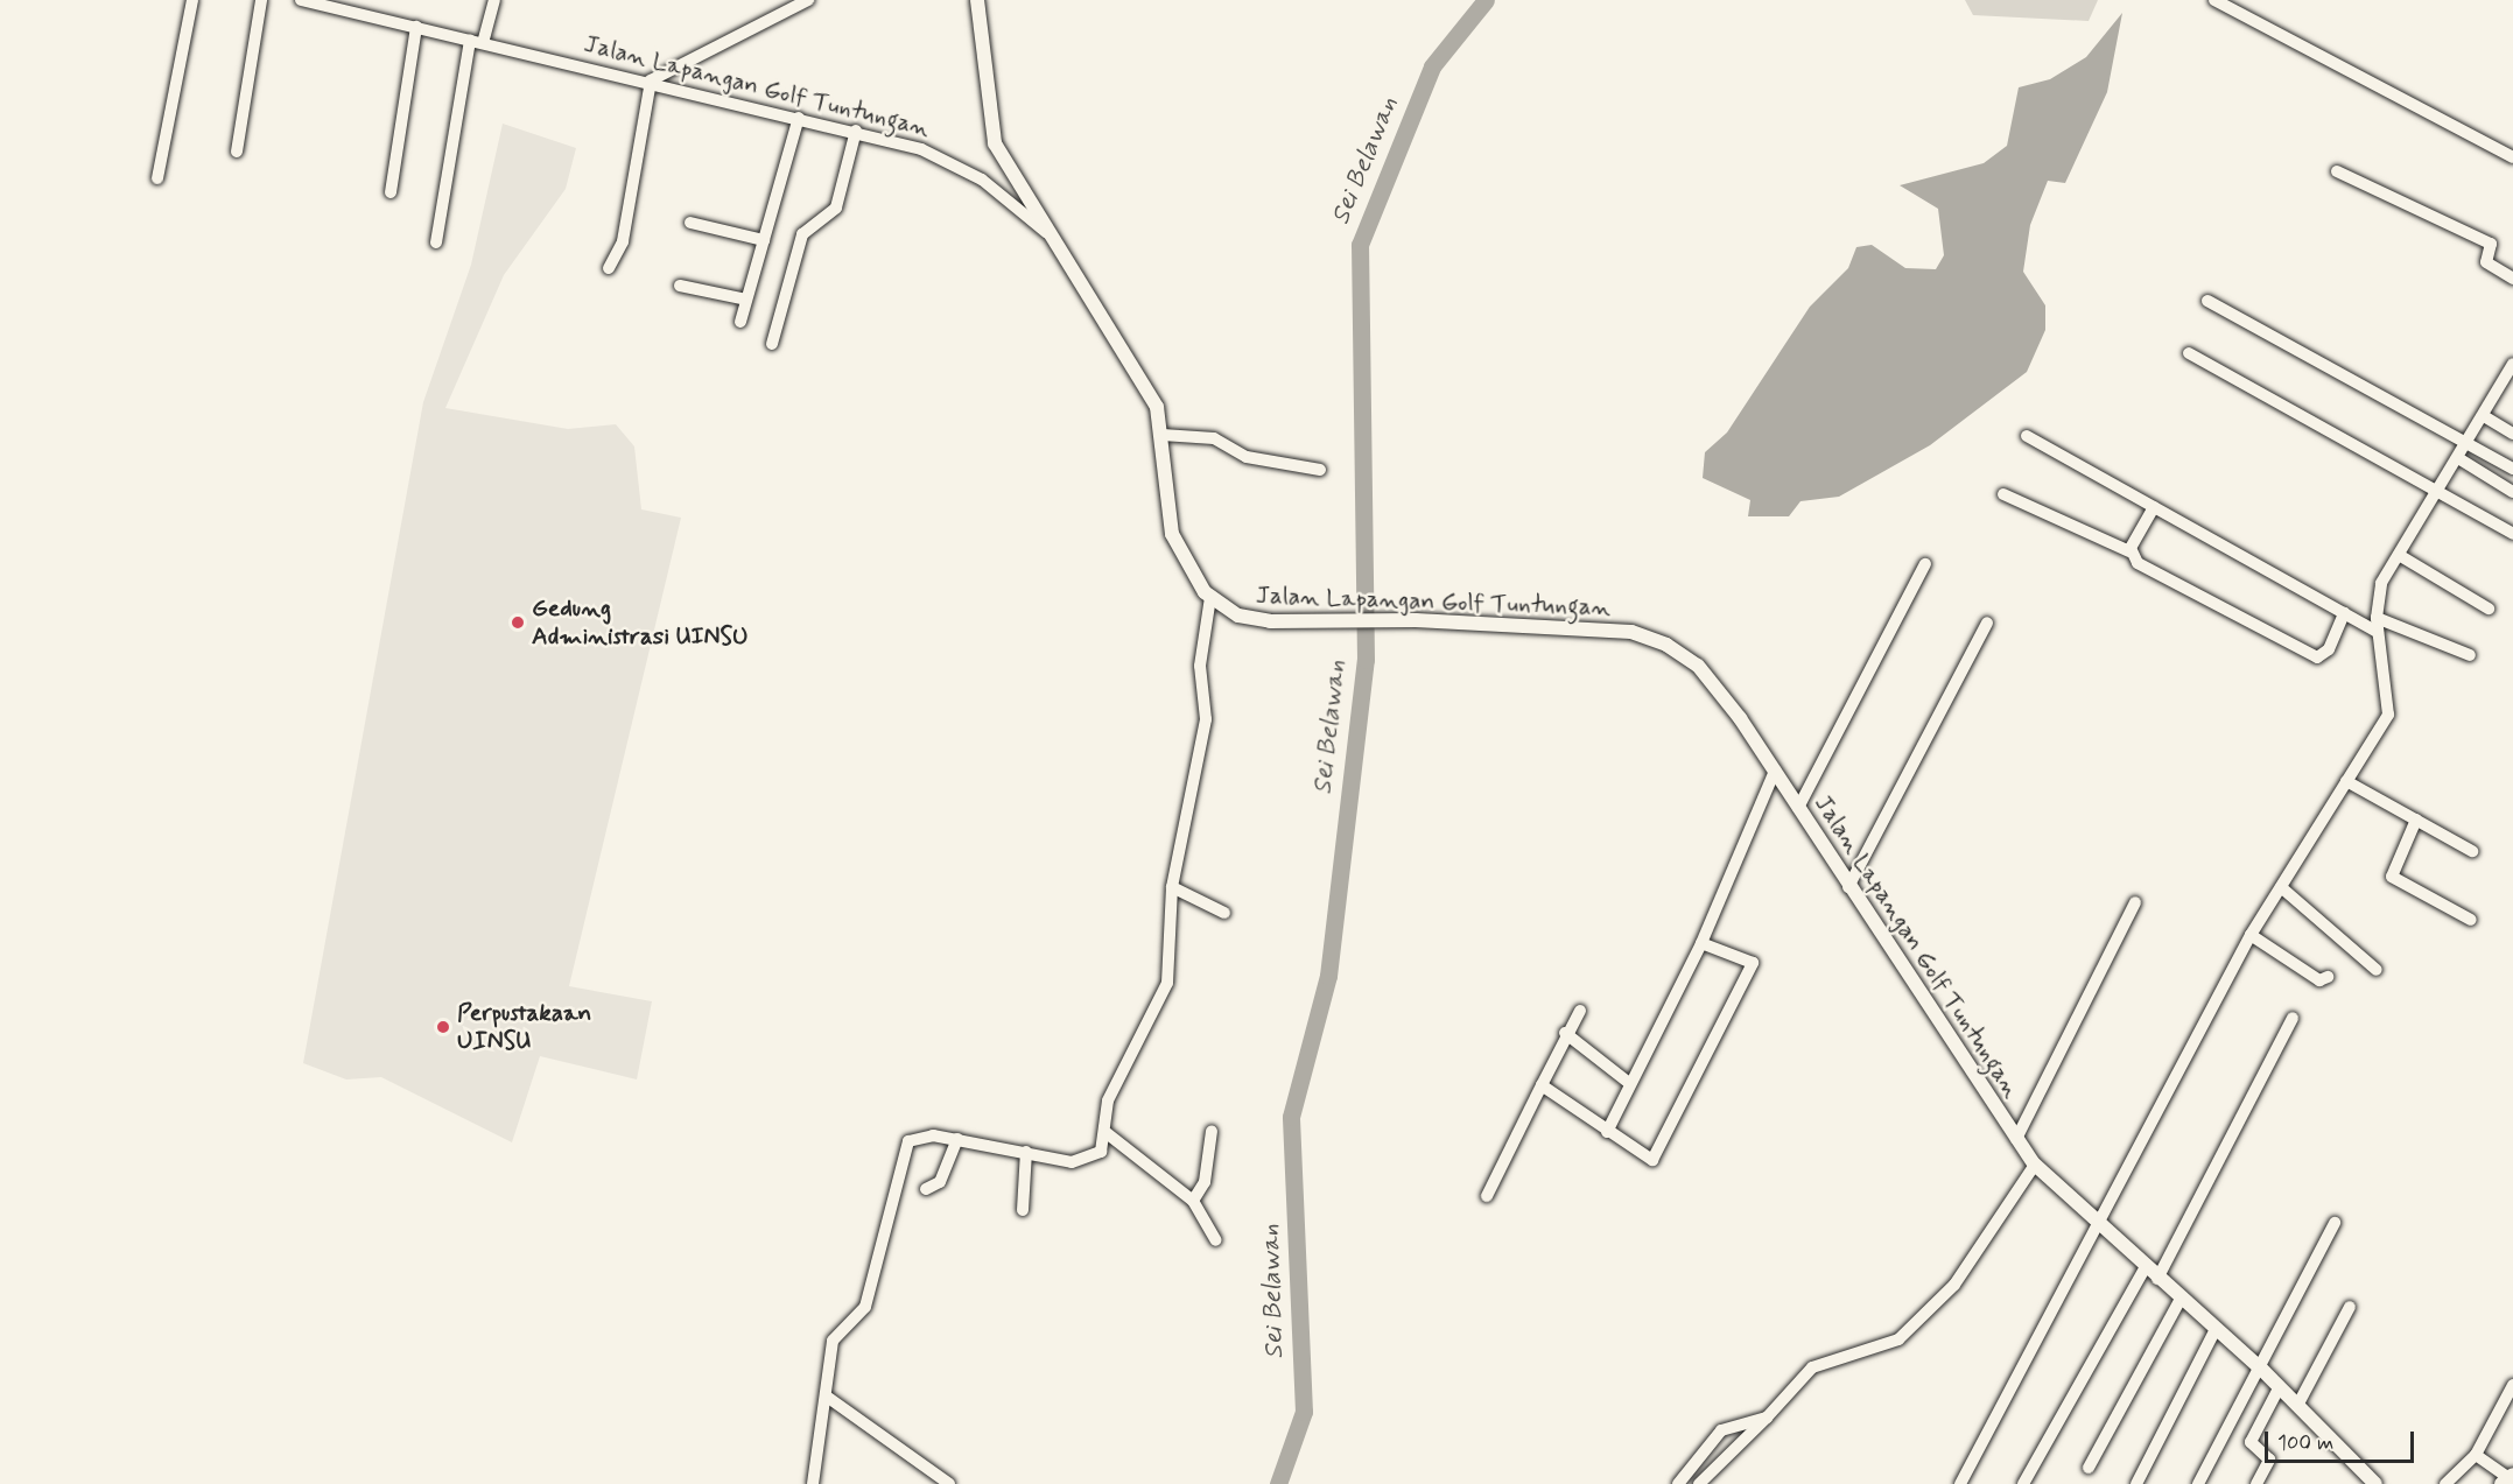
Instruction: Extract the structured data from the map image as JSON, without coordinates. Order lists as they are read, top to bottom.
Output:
{
  "streets": {
    "main road": ["Jalan Lapangan Golf Tuntungan"]
  },
  "water": ["Sei Belawan"],
  "places": ["Gedung Administrasi UINSU", "Perpustakaan UINSU"],
  "scale_bar": "100 m"
}
